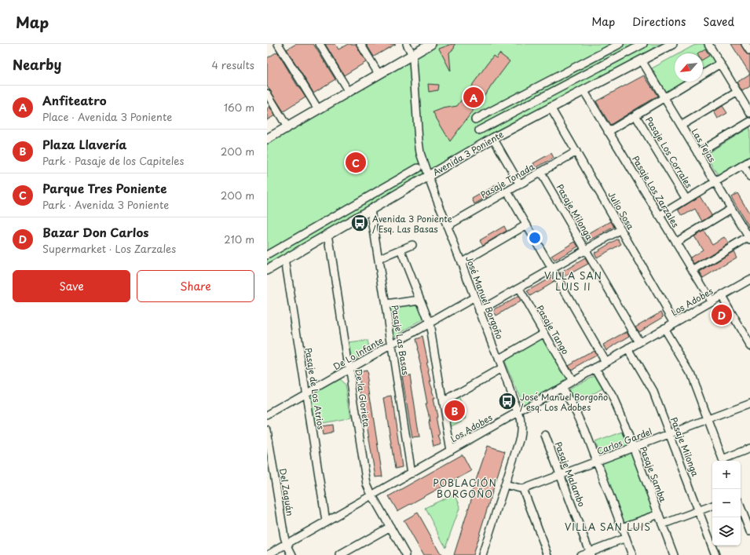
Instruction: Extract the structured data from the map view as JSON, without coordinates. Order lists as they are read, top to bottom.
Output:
{
  "streets": {
    "main road": ["Avenida 3 Poniente"],
    "street": [
      "Las Tejas",
      "Pasaje Los Corrales",
      "Pasaje Tonada",
      "Pasaje Los Zarzales",
      "Julio Sosa",
      "Pasaje Milonga",
      "José Manuel Borgoño",
      "Los Adobes",
      "Pasaje Tango",
      "Pasaje Las Basas",
      "De Lo Infante",
      "Pasaje de Los Atrios",
      "De la Glorieta",
      "Carlos Gardel",
      "Pasaje Malambo",
      "Pasaje Samba",
      "Del Zaguán"
    ]
  },
  "crossings": [
    ["Las Tejas", "Avenida 3 Poniente"],
    ["Avenida 3 Poniente", "Pasaje Los Zarzales"],
    ["Avenida 3 Poniente", "Julio Sosa"],
    ["Avenida 3 Poniente", "José Manuel Borgoño"],
    ["Avenida 3 Poniente", "Pasaje Las Basas"],
    ["Avenida 3 Poniente", "Pasaje de Los Atrios"],
    ["Avenida 3 Poniente", "De la Glorieta"],
    ["Pasaje Tonada", "Julio Sosa"],
    ["Pasaje Tonada", "Pasaje Milonga"],
    ["Pasaje Tonada", "José Manuel Borgoño"],
    ["Pasaje Los Zarzales", "Los Adobes"],
    ["Julio Sosa", "Los Adobes"],
    ["Pasaje Milonga", "Los Adobes"],
    ["Pasaje Milonga", "Carlos Gardel"],
    ["José Manuel Borgoño", "Los Adobes"],
    ["José Manuel Borgoño", "De Lo Infante"],
    ["Los Adobes", "Pasaje Tango"],
    ["Los Adobes", "Pasaje Las Basas"],
    ["Los Adobes", "Pasaje de Los Atrios"],
    ["Los Adobes", "De la Glorieta"],
    ["Los Adobes", "Pasaje Samba"],
    ["Los Adobes", "Del Zaguán"],
    ["Pasaje Las Basas", "De Lo Infante"],
    ["De Lo Infante", "Pasaje de Los Atrios"],
    ["De Lo Infante", "De la Glorieta"],
    ["Carlos Gardel", "Pasaje Malambo"],
    ["Carlos Gardel", "Pasaje Samba"]
  ],
  "districts": ["VILLA SAN LUIS II", "POBLACIÓN BORGOÑO", "VILLA SAN LUIS"],
  "places": {
    "bus stop": ["Avenida 3 Poniente / Esq. Las Basas", "José Manuel Borgoño / esq. Los Adobes"]
  },
  "north": "bottom left",
  "page": {
    "header": "Map",
    "nav": ["Map", "Directions", "Saved"],
    "heading": ["Nearby", "4 results"],
    "list": [
      {
        "mark": "A",
        "name": "Anfiteatro",
        "note": "Place · Avenida 3 Poniente",
        "value": "160 m"
      },
      {
        "mark": "B",
        "name": "Plaza Llavería",
        "note": "Park · Pasaje de los Capiteles",
        "value": "200 m"
      },
      {
        "mark": "C",
        "name": "Parque Tres Poniente",
        "note": "Park · Avenida 3 Poniente",
        "value": "200 m"
      },
      {
        "mark": "D",
        "name": "Bazar Don Carlos",
        "note": "Supermarket · Los Zarzales",
        "value": "210 m"
      }
    ],
    "pins": [
      "A",
      "C",
      "D",
      "B"
    ],
    "buttons": ["Save", "Share"],
    "map_buttons": ["+", "−"]
  }
}
